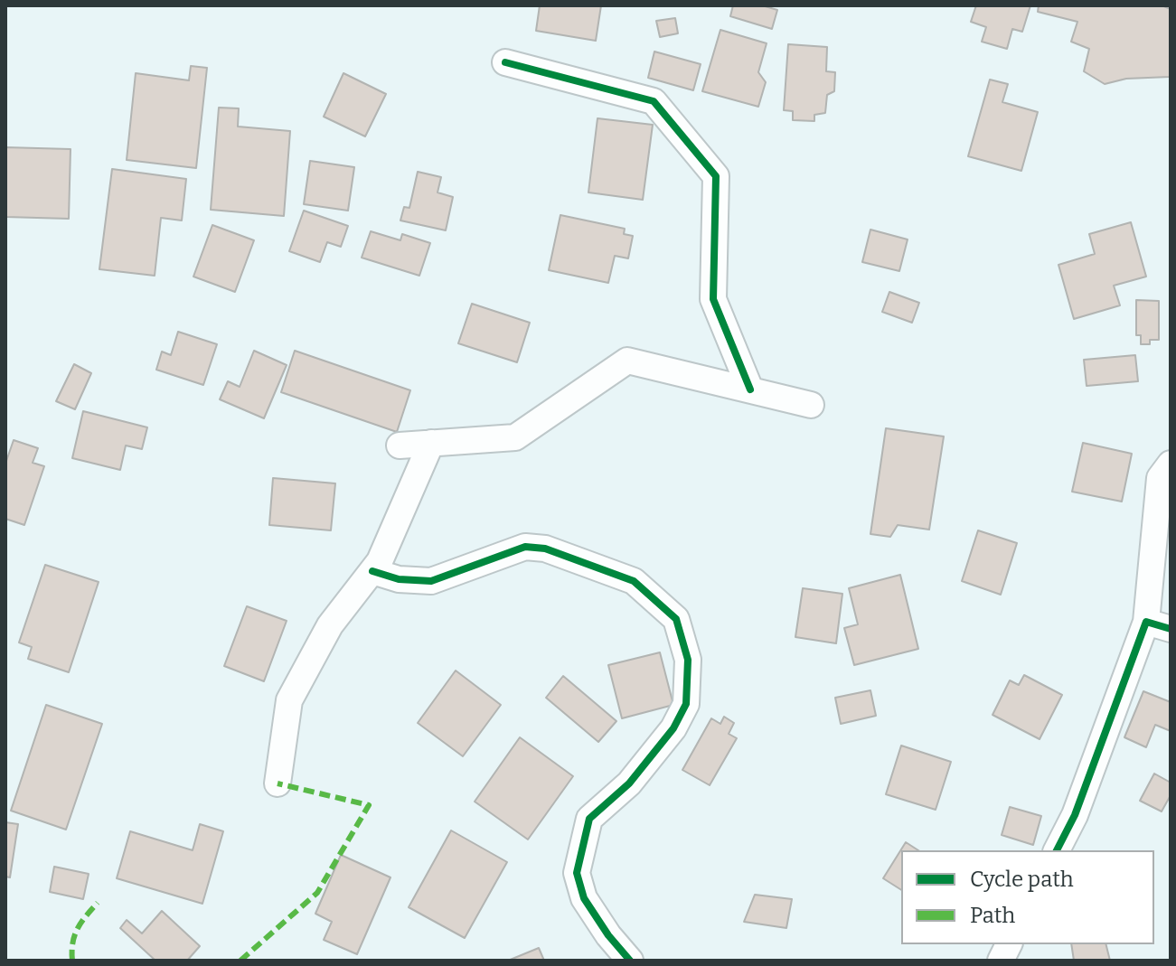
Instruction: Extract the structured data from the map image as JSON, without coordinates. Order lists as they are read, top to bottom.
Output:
{
  "legend": ["Cycle path", "Path"]
}
